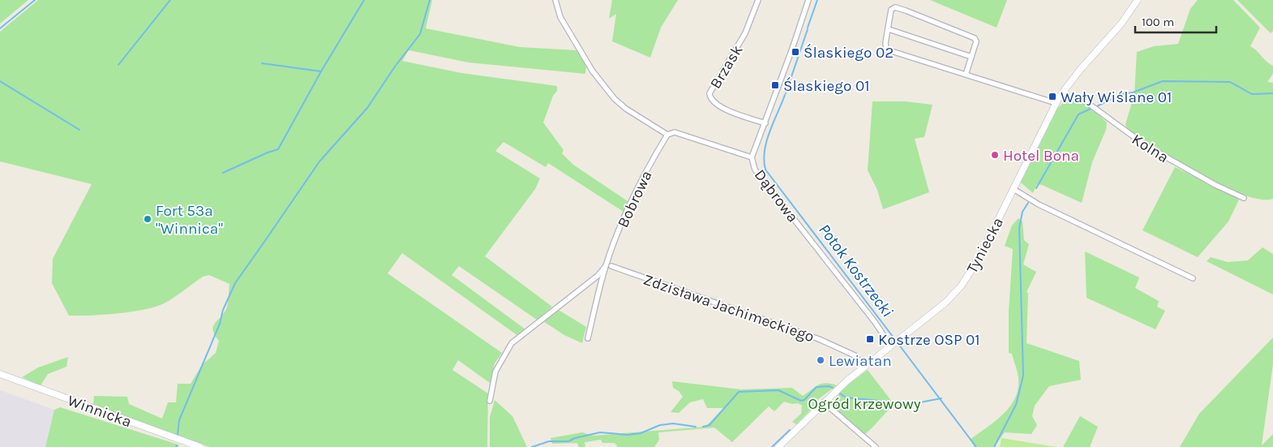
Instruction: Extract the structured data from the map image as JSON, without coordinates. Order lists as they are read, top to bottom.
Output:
{
  "streets": {
    "street": [
      "Brzask",
      "Kolna",
      "Dąbrowa",
      "Bobrowa",
      "Tyniecka",
      "Zdzisława Jachimeckiego",
      "Winnicka"
    ]
  },
  "crossings": [
    ["Brzask", "Dąbrowa"],
    ["Kolna", "Tyniecka"],
    ["Dąbrowa", "Tyniecka"],
    ["Bobrowa", "Zdzisława Jachimeckiego"],
    ["Tyniecka", "Zdzisława Jachimeckiego"]
  ],
  "water": ["Potok Kostrzecki"],
  "parks": ["Ogród krzewowy"],
  "places": {
    "transit": [
      "Ślaskiego 02",
      "Ślaskiego 01",
      "Wały Wiślane 01",
      "Kostrze OSP 01"
    ],
    "other": ["Hotel Bona", "Fort 53a \"Winnica\"", "Lewiatan"]
  },
  "scale_bar": "100 m"
}
